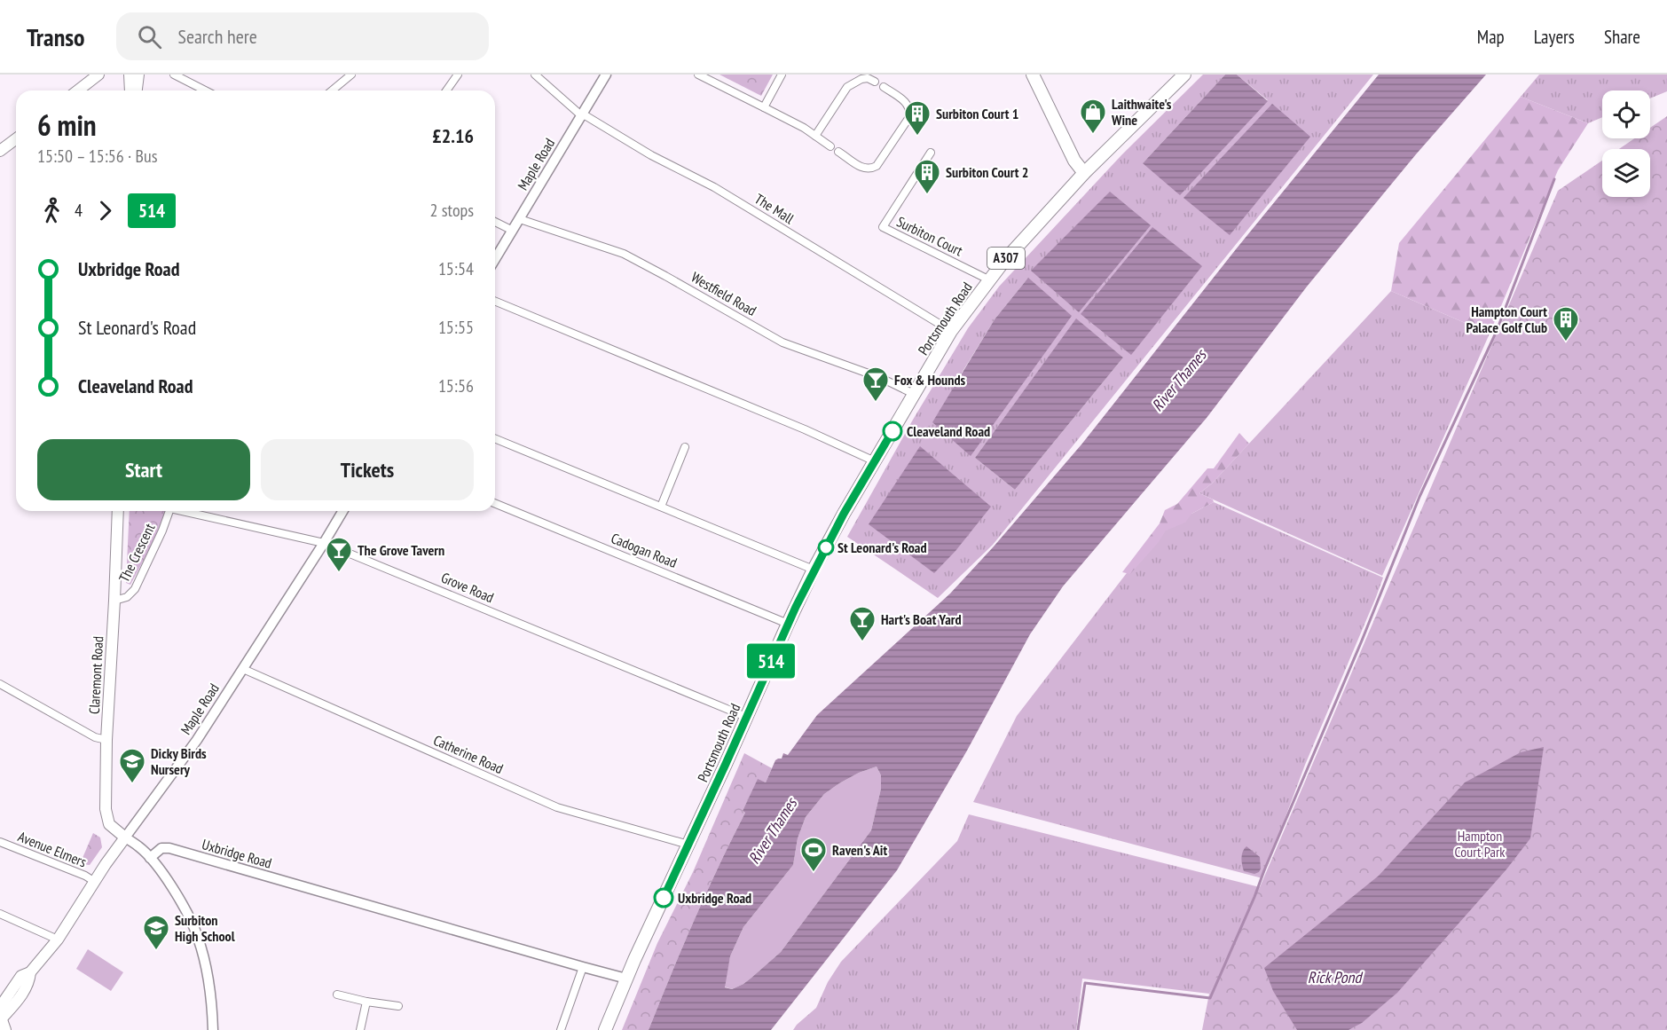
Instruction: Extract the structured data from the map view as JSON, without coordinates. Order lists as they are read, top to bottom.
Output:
{
  "streets": {
    "main road": [
      "Maple Road",
      "A307",
      "Portsmouth Road",
      "Claremont Road"
    ],
    "street": [
      "The Mall",
      "Surbiton Court",
      "Westfield Road",
      "Cadogan Road",
      "The Crescent",
      "Grove Road",
      "Catherine Road",
      "Avenue Elmers",
      "Uxbridge Road"
    ]
  },
  "crossings": [
    ["Maple Road", "The Mall"],
    ["Maple Road", "Westfield Road"],
    ["Maple Road", "Grove Road"],
    ["Maple Road", "Claremont Road"],
    ["Maple Road", "Catherine Road"],
    ["Maple Road", "Avenue Elmers"],
    ["The Mall", "Portsmouth Road"],
    ["Surbiton Court", "Portsmouth Road"],
    ["Westfield Road", "Portsmouth Road"],
    ["Portsmouth Road", "Cadogan Road"],
    ["Portsmouth Road", "Grove Road"],
    ["Portsmouth Road", "Catherine Road"],
    ["Portsmouth Road", "Uxbridge Road"],
    ["The Crescent", "Claremont Road"]
  ],
  "water": ["River Thames", "Rick Pond"],
  "parks": ["Hampton Court Park"],
  "places": {
    "shop": ["Laithwaite's Wine"],
    "building": ["Surbiton Court 1", "Surbiton Court 2", "Hampton Court Palace Golf Club"],
    "bar": ["Fox & Hounds", "The Grove Tavern", "Hart's Boat Yard"],
    "other": ["Cleaveland Road", "St Leonard's Road", "Uxbridge Road"],
    "school or university": ["Dicky Birds Nursery", "Surbiton High School"],
    "sports": ["Raven's Ait"]
  },
  "lines": ["bus line 514"],
  "page": {
    "header": "Transo",
    "search": "Search here",
    "nav": ["Map", "Layers", "Share"],
    "on_map": "514",
    "heading": ["6 min", "15:50 – 15:56 · Bus", "£2.16"],
    "legs": ["4", "514", "2 stops"],
    "list": [
      {
        "name": "Uxbridge Road",
        "value": "15:54"
      },
      {
        "name": "St Leonard's Road",
        "value": "15:55"
      },
      {
        "name": "Cleaveland Road",
        "value": "15:56"
      }
    ],
    "buttons": ["Start", "Tickets"]
  }
}
